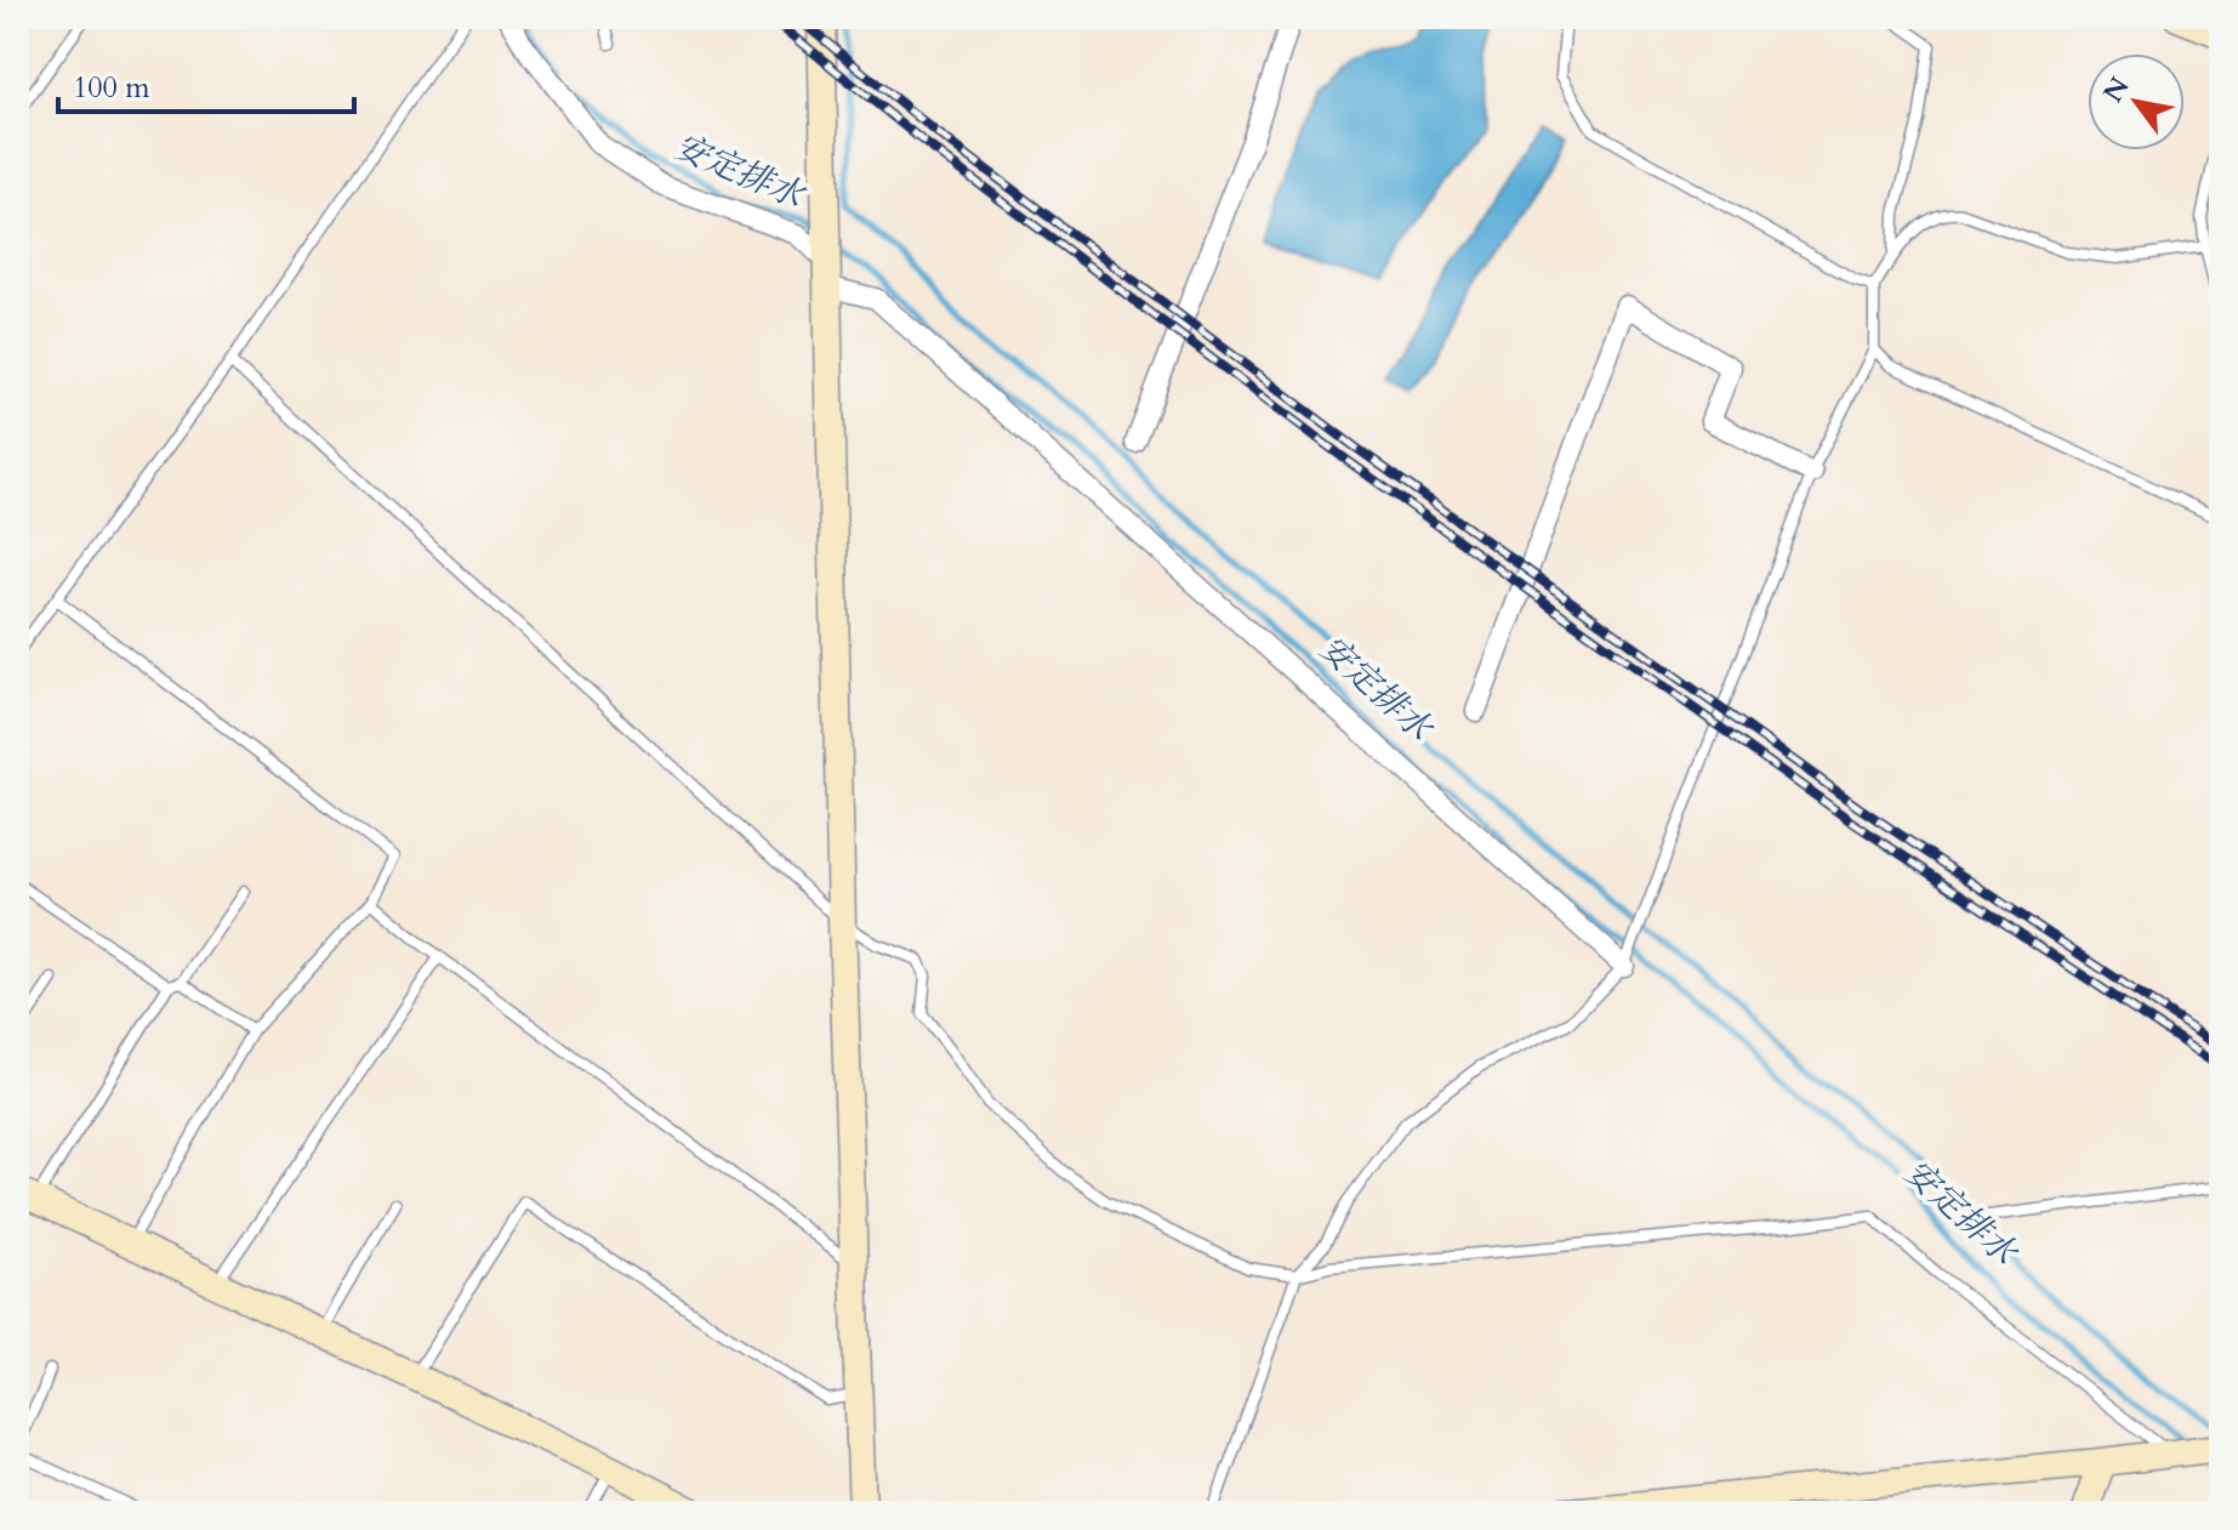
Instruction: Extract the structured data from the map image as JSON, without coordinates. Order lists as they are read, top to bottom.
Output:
{
  "water": ["安定排水"],
  "scale_bar": "100 m",
  "north": "top left"
}
